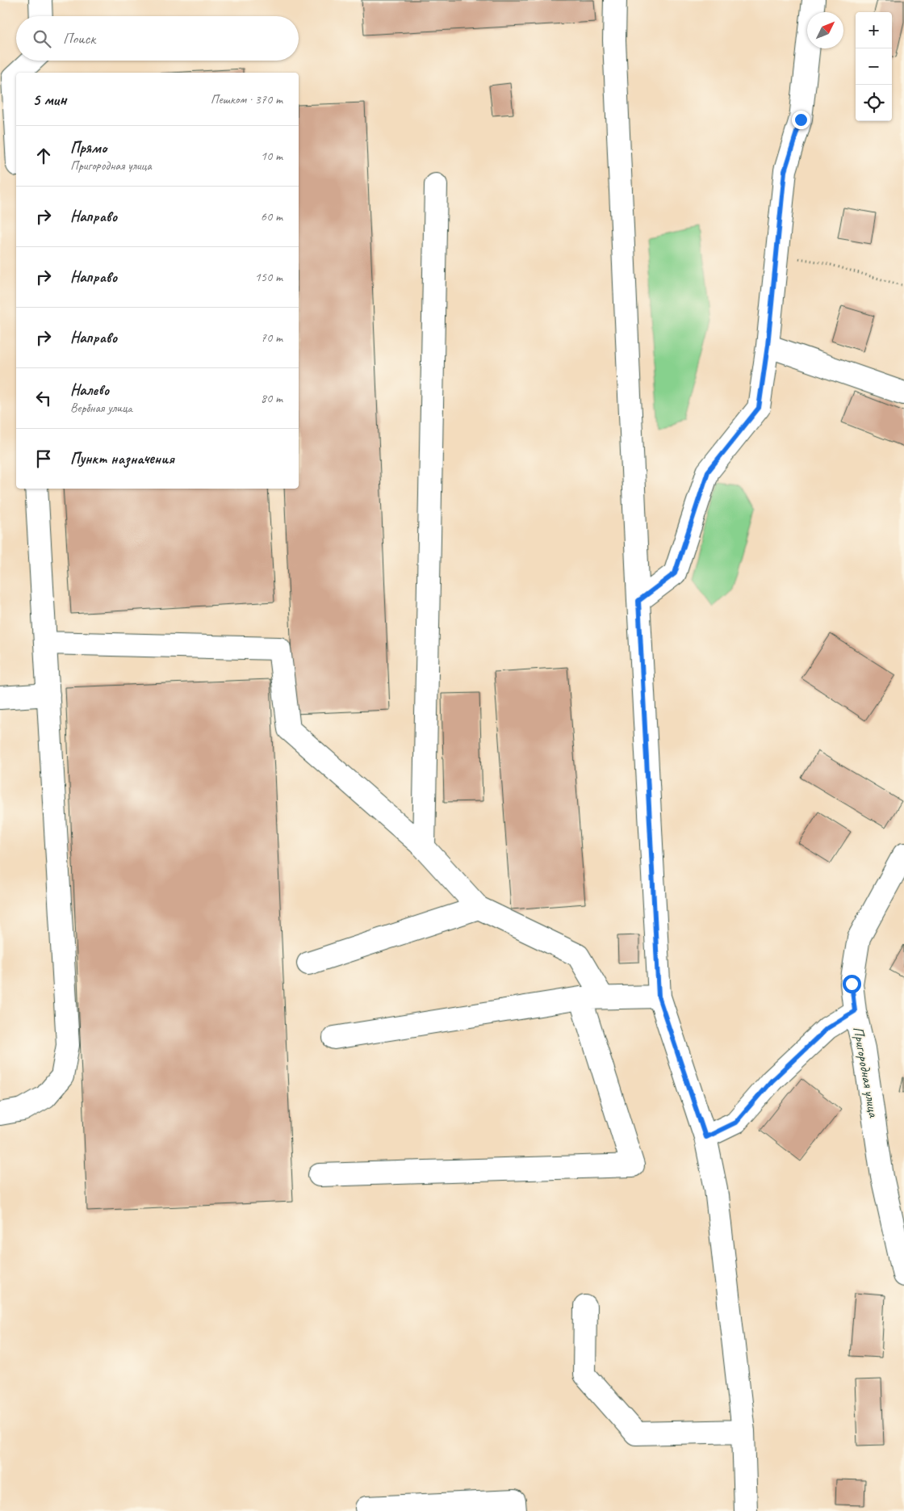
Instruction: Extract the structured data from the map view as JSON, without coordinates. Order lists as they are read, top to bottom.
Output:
{
  "streets": {
    "street": ["Пригородная улица"]
  },
  "north": "top right",
  "page": {
    "map_buttons": ["+", "−"],
    "search": "Поиск",
    "heading": ["5 мин", "Пешком · 370 m"],
    "list": [
      ["Прямо", "Пригородная улица", "10 m"],
      ["Направо", "60 m"],
      ["Направо", "150 m"],
      ["Направо", "70 m"],
      ["Налево", "Вербная улица", "80 m"],
      "Пункт назначения"
    ]
  }
}
